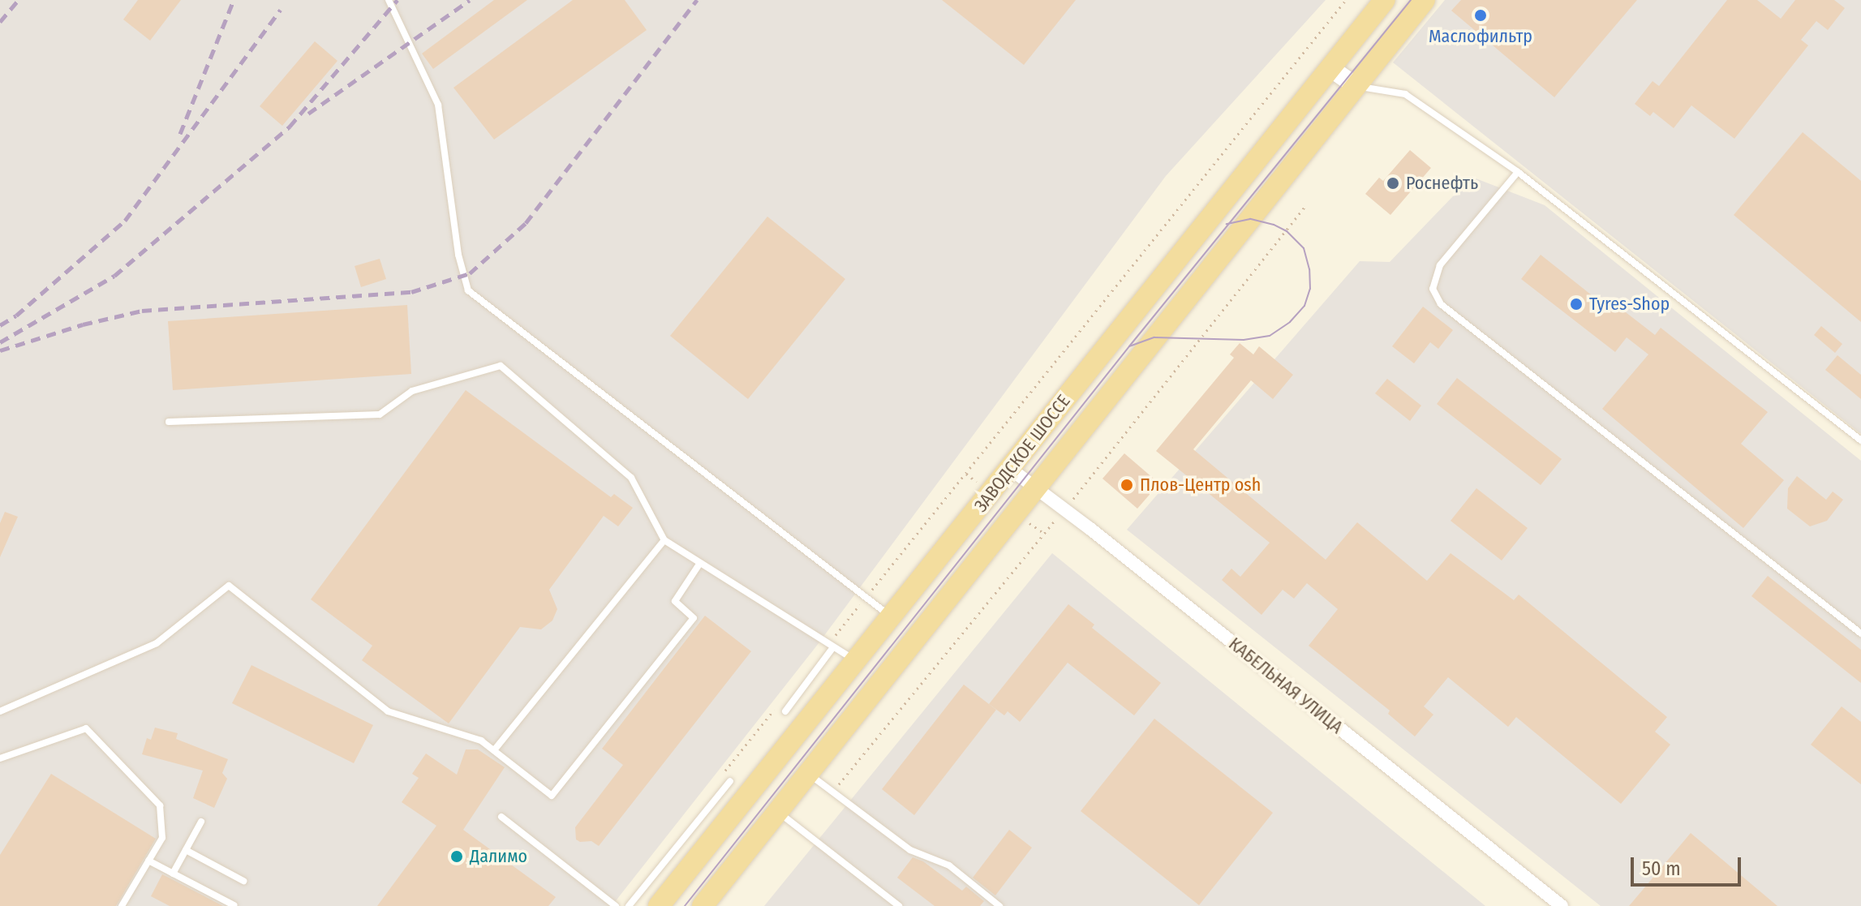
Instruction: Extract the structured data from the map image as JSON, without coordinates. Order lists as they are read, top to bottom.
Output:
{
  "streets": {
    "main road": ["ЗАВОДСКОЕ ШОССЕ"],
    "street": ["КАБЕЛЬНАЯ УЛИЦА"]
  },
  "crossings": [
    ["ЗАВОДСКОЕ ШОССЕ", "КАБЕЛЬНАЯ УЛИЦА"]
  ],
  "places": [
    "Маслофильтр",
    "Роснефть",
    "Tyres-Shop",
    "Плов-Центр osh",
    "Далимо"
  ],
  "scale_bar": "50 m"
}
